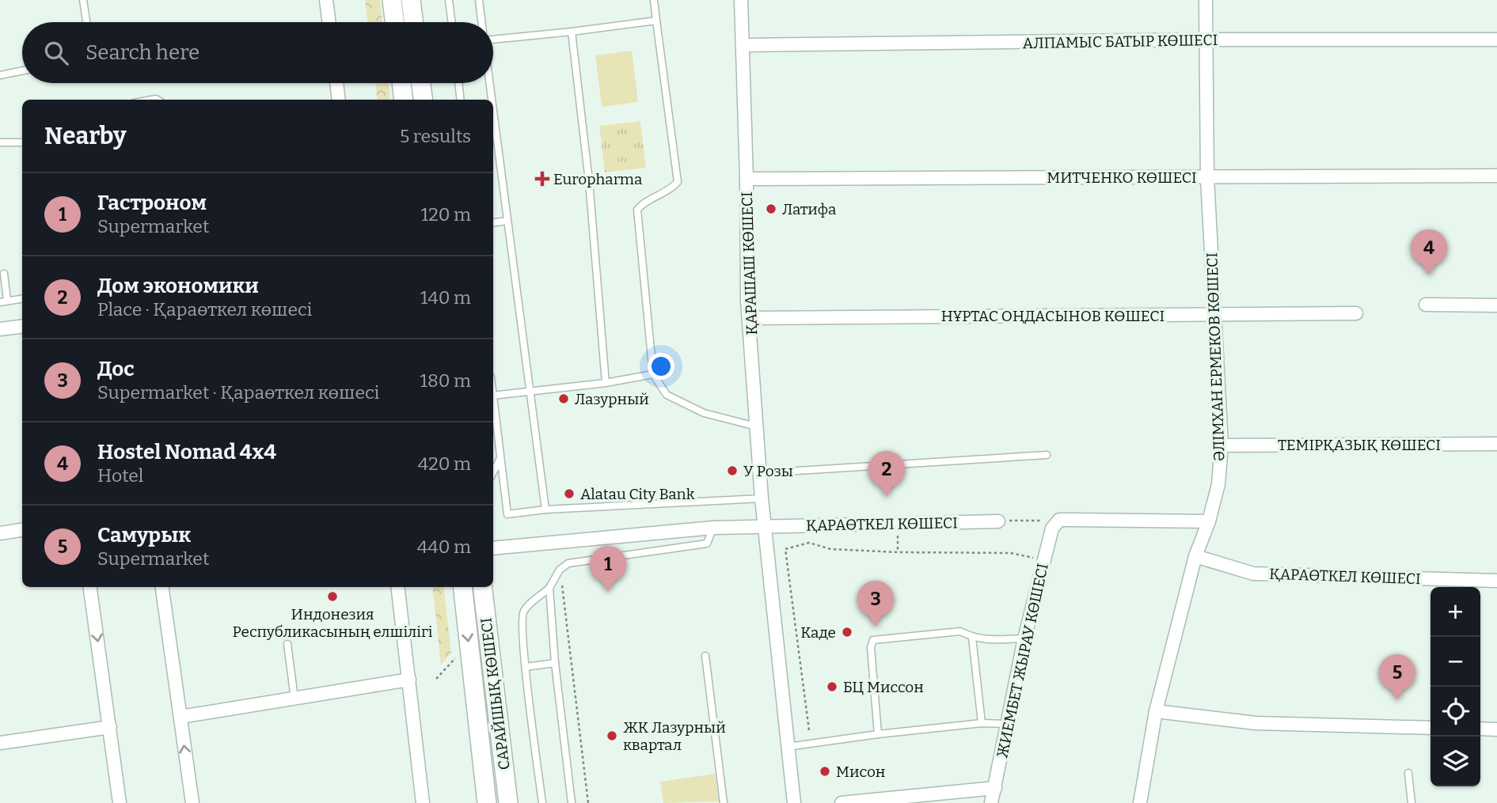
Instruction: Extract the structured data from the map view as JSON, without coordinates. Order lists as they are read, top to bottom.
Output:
{
  "streets": {
    "main road": ["САРАЙШЫҚ КӨШЕСІ"],
    "street": [
      "АЛПАМЫС БАТЫР КӨШЕСІ",
      "МИТЧЕНКО КӨШЕСІ",
      "ҚАРАШАШ КӨШЕСІ",
      "НҰРТАС ОҢДАСЫНОВ КӨШЕСІ",
      "ӘЛІМХАН ЕРМЕКОВ КӨШЕСІ",
      "ТЕМІРҚАЗЫҚ КӨШЕСІ",
      "ҚАРАӨТКЕЛ КӨШЕСІ",
      "ЖИЕМБЕТ ЖЫРАУ КӨШЕСІ"
    ]
  },
  "crossings": [
    ["АЛПАМЫС БАТЫР КӨШЕСІ", "ҚАРАШАШ КӨШЕСІ"],
    ["АЛПАМЫС БАТЫР КӨШЕСІ", "ӘЛІМХАН ЕРМЕКОВ КӨШЕСІ"],
    ["МИТЧЕНКО КӨШЕСІ", "ҚАРАШАШ КӨШЕСІ"],
    ["МИТЧЕНКО КӨШЕСІ", "ӘЛІМХАН ЕРМЕКОВ КӨШЕСІ"],
    ["ҚАРАШАШ КӨШЕСІ", "НҰРТАС ОҢДАСЫНОВ КӨШЕСІ"],
    ["ҚАРАШАШ КӨШЕСІ", "ҚАРАӨТКЕЛ КӨШЕСІ"],
    ["НҰРТАС ОҢДАСЫНОВ КӨШЕСІ", "ӘЛІМХАН ЕРМЕКОВ КӨШЕСІ"],
    ["ӘЛІМХАН ЕРМЕКОВ КӨШЕСІ", "ТЕМІРҚАЗЫҚ КӨШЕСІ"],
    ["ӘЛІМХАН ЕРМЕКОВ КӨШЕСІ", "ҚАРАӨТКЕЛ КӨШЕСІ"]
  ],
  "places": {
    "health": ["Europharma"],
    "other": [
      "Латифа",
      "Лазурный",
      "У Розы",
      "Alatau City Bank",
      "Индонезия Республикасының елшілігі",
      "Каде",
      "БЦ Миссон",
      "ЖК Лазурный квартал",
      "Мисон"
    ]
  },
  "page": {
    "search": "Search here",
    "heading": ["Nearby", "5 results"],
    "list": [
      {
        "mark": "1",
        "name": "Гастроном",
        "note": "Supermarket",
        "value": "120 m"
      },
      {
        "mark": "2",
        "name": "Дом экономики",
        "note": "Place · Қараөткел көшесі",
        "value": "140 m"
      },
      {
        "mark": "3",
        "name": "Дос",
        "note": "Supermarket · Қараөткел көшесі",
        "value": "180 m"
      },
      {
        "mark": "4",
        "name": "Hostel Nomad 4x4",
        "note": "Hotel",
        "value": "420 m"
      },
      {
        "mark": "5",
        "name": "Самурык",
        "note": "Supermarket",
        "value": "440 m"
      }
    ],
    "pins": [
      "4",
      "2",
      "1",
      "3",
      "5"
    ],
    "map_buttons": ["+", "−"]
  }
}
